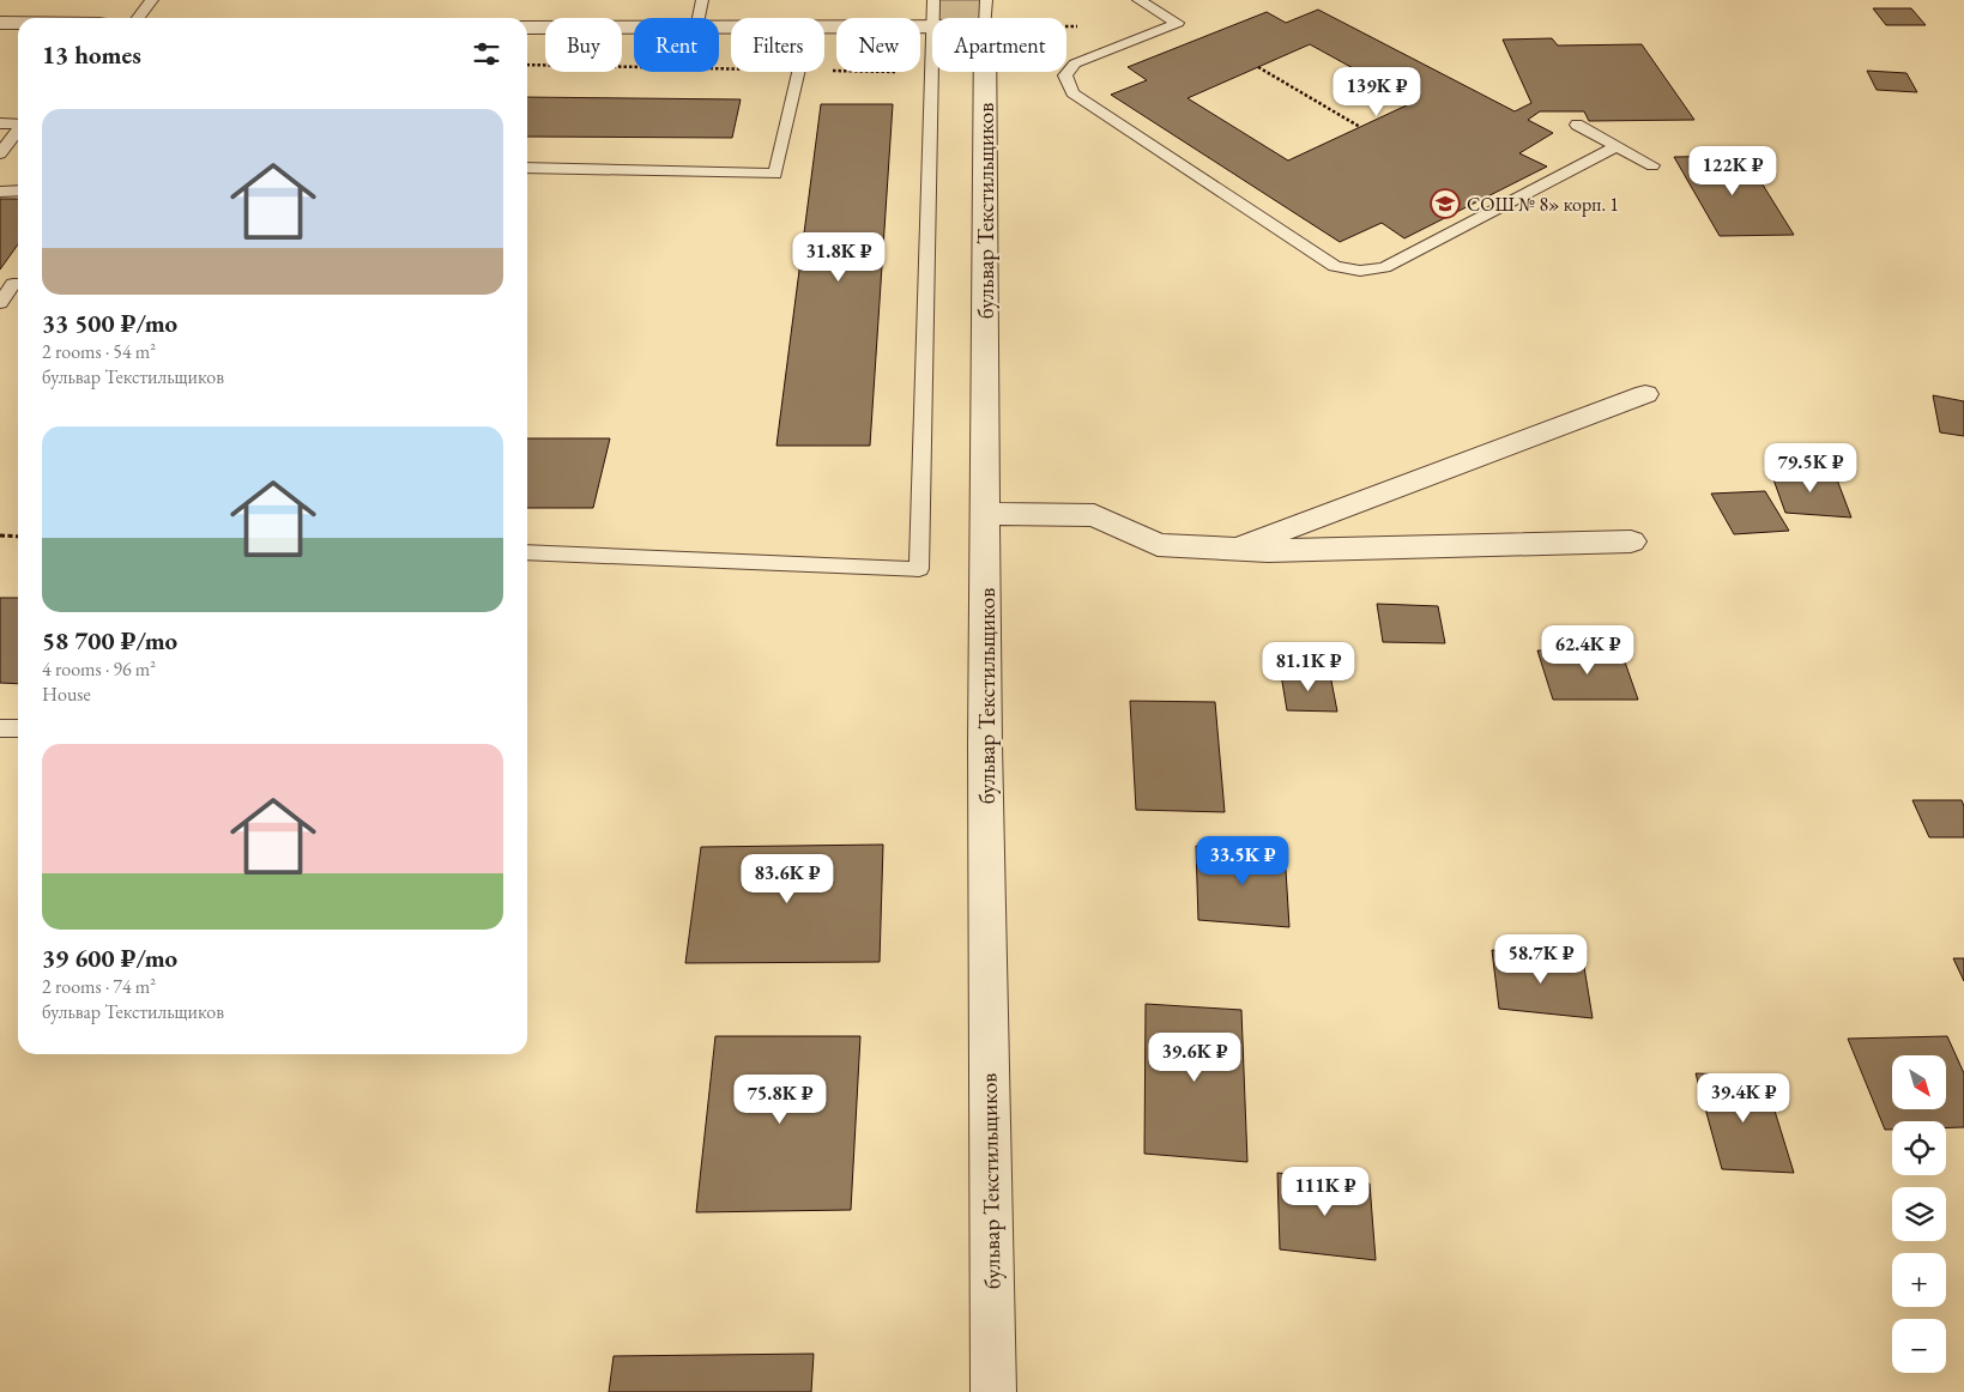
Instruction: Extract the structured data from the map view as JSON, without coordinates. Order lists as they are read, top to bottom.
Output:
{
  "streets": {
    "street": ["бульвар Текстильщиков"]
  },
  "places": {
    "school or university": ["СОШ № 8» корп. 1"]
  },
  "north": "bottom right",
  "page": {
    "chip": [
      "Buy",
      "Rent",
      "Filters",
      "New",
      "Apartment"
    ],
    "heading": "13 homes",
    "price": [
      "139K ₽",
      "122K ₽",
      "31.8K ₽",
      "79.5K ₽",
      "62.4K ₽",
      "81.1K ₽",
      "33.5K ₽",
      "83.6K ₽",
      "58.7K ₽",
      "39.6K ₽",
      "39.4K ₽",
      "75.8K ₽",
      "111K ₽"
    ],
    "list": [
      {
        "name": "33 500 ₽/mo",
        "note": "2 rooms · 54 m² · бульвар Текстильщиков"
      },
      {
        "name": "58 700 ₽/mo",
        "note": "4 rooms · 96 m² · House"
      },
      {
        "name": "39 600 ₽/mo",
        "note": "2 rooms · 74 m² · бульвар Текстильщиков"
      }
    ],
    "map_buttons": ["+", "−"]
  }
}
